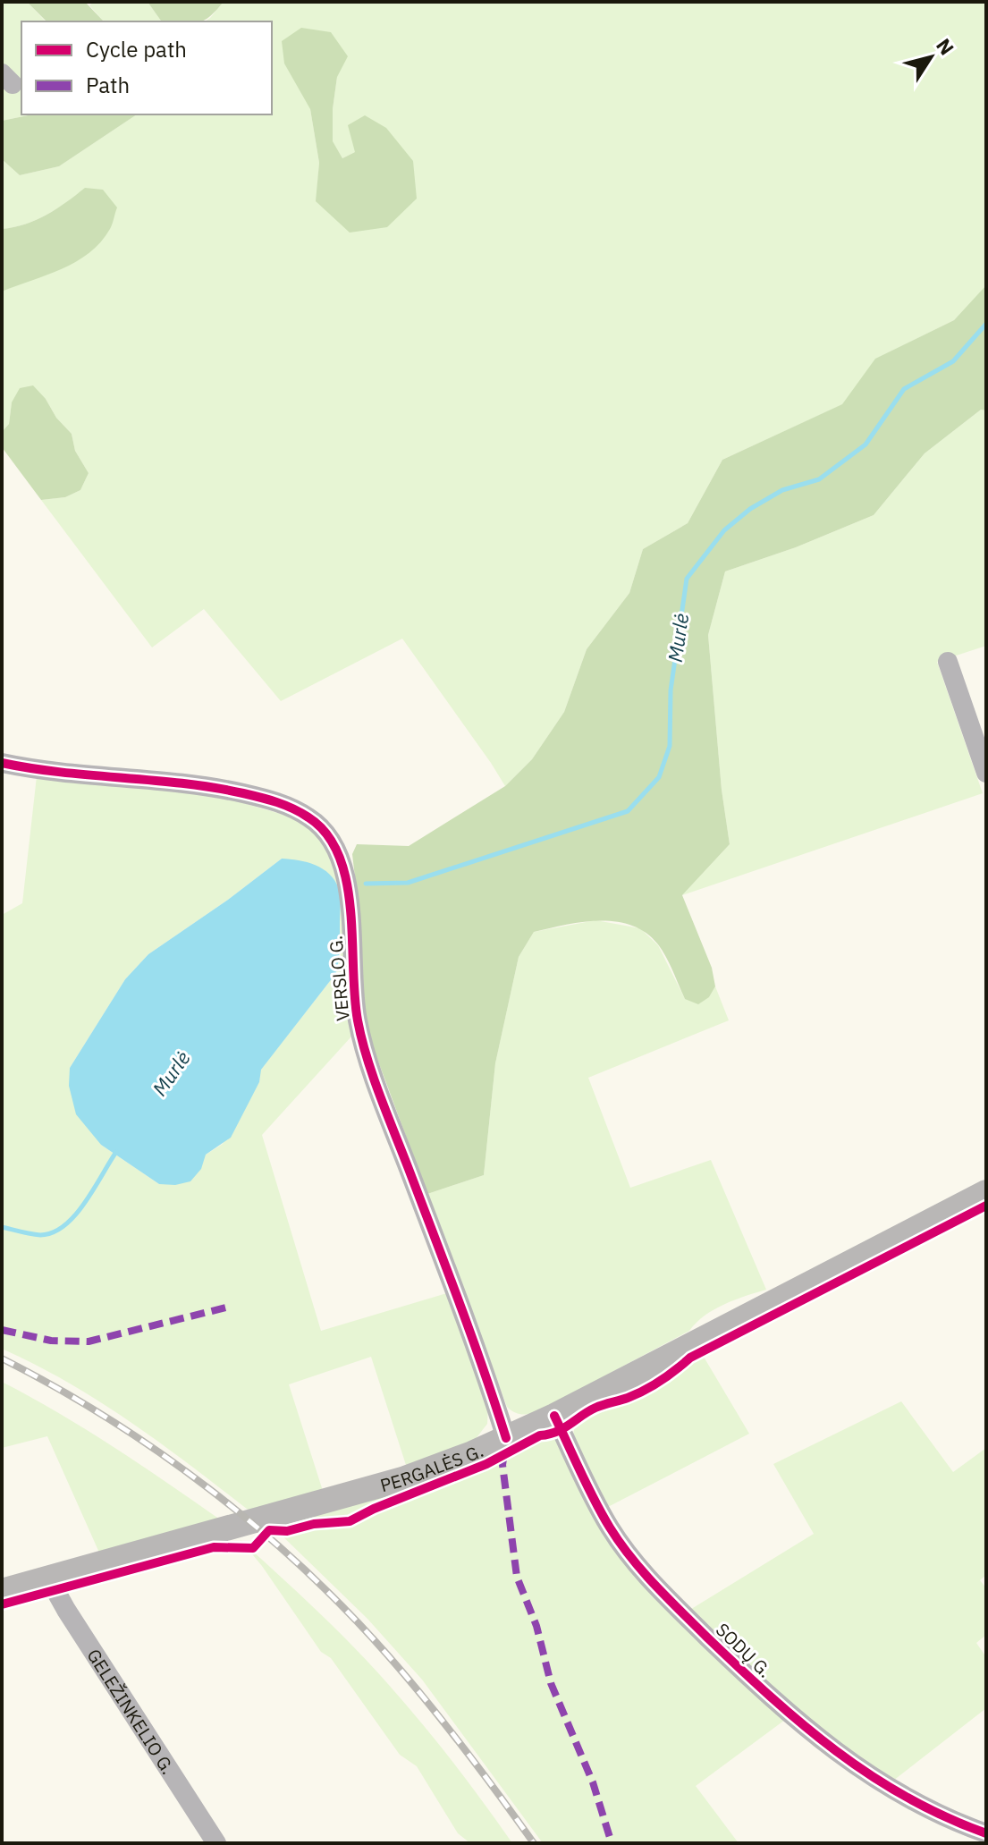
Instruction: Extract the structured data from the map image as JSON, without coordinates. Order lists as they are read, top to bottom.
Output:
{
  "streets": {
    "main road": ["PERGALĖS G."],
    "street": ["VERSLO G.", "SODŲ G.", "GELEŽINKELIO G."]
  },
  "crossings": [
    ["VERSLO G.", "PERGALĖS G."],
    ["PERGALĖS G.", "SODŲ G."],
    ["PERGALĖS G.", "GELEŽINKELIO G."]
  ],
  "water": ["Murlė"],
  "legend": ["Cycle path", "Path"],
  "north": "top right"
}
